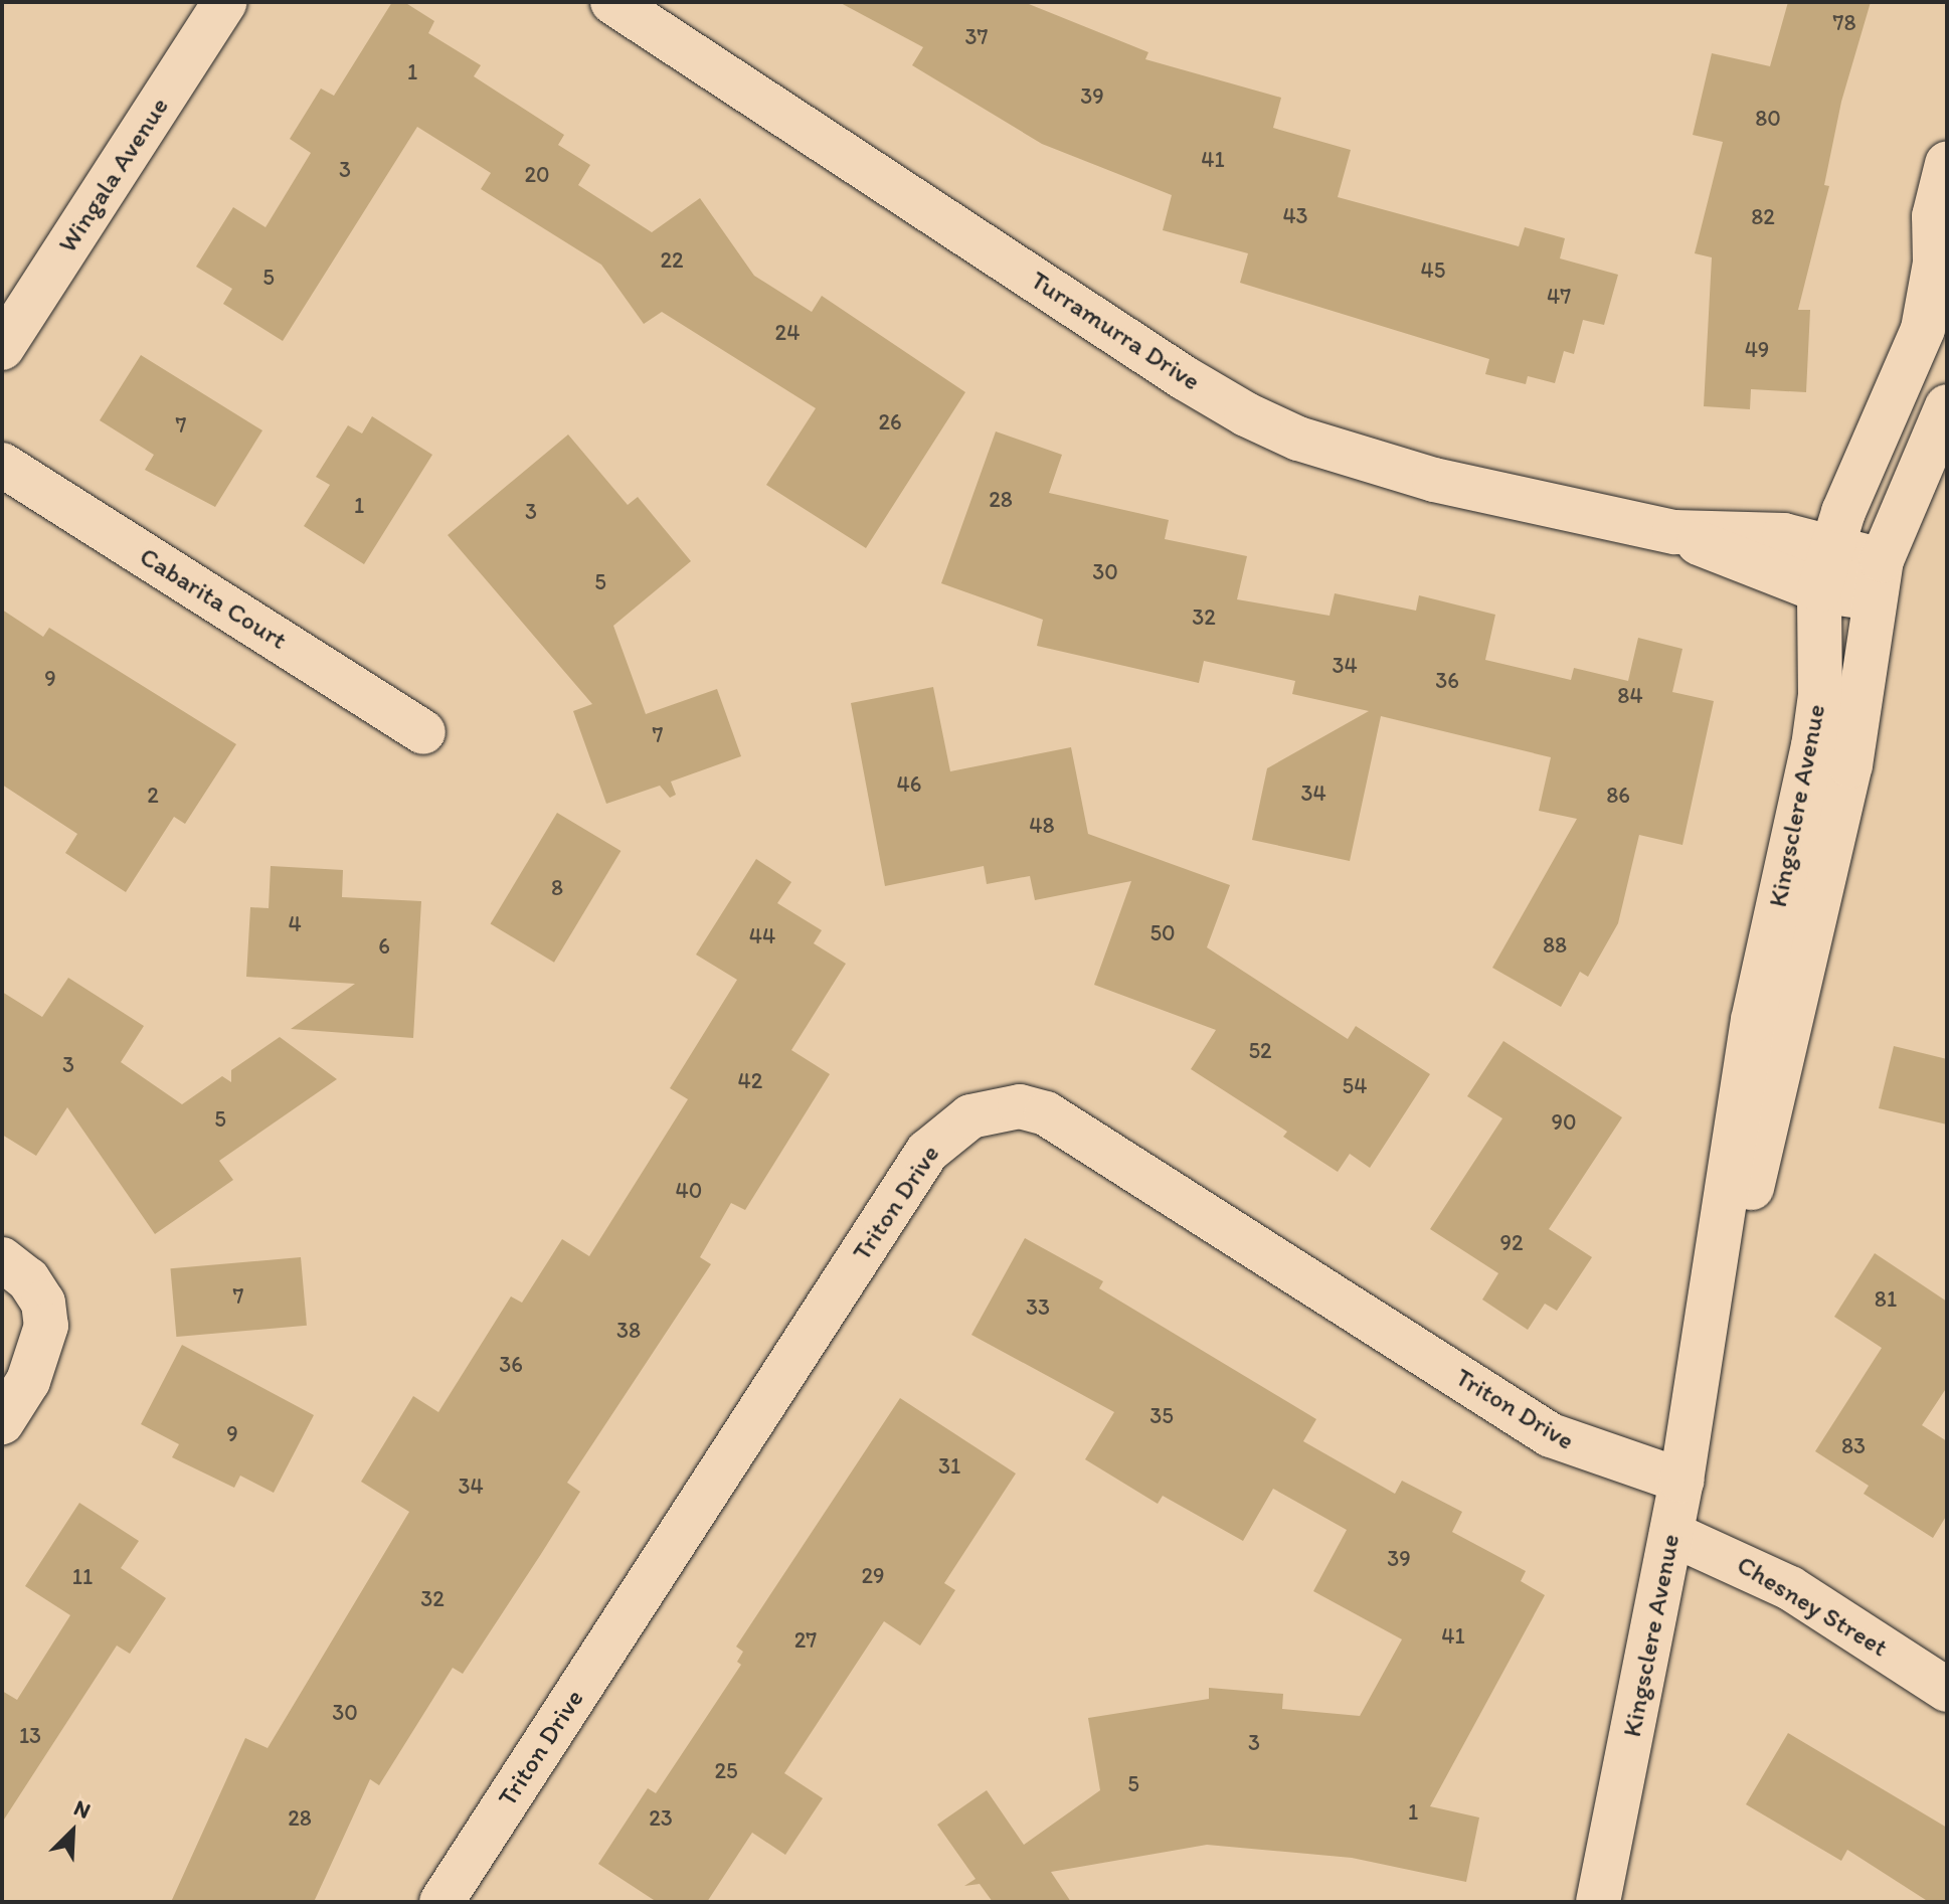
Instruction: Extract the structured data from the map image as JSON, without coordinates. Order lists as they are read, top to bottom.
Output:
{
  "streets": {
    "street": [
      "Wingala Avenue",
      "Turramurra Drive",
      "Cabarita Court",
      "Kingsclere Avenue",
      "Triton Drive",
      "Chesney Street"
    ]
  },
  "crossings": [
    ["Turramurra Drive", "Kingsclere Avenue"],
    ["Kingsclere Avenue", "Triton Drive"],
    ["Kingsclere Avenue", "Chesney Street"]
  ],
  "house_numbers": [
    "78",
    "37",
    "1",
    "39",
    "80",
    "41",
    "3",
    "20",
    "43",
    "82",
    "22",
    "45",
    "5",
    "47",
    "24",
    "49",
    "26",
    "7",
    "28",
    "1",
    "3",
    "30",
    "5",
    "32",
    "34",
    "9",
    "36",
    "84",
    "7",
    "46",
    "34",
    "2",
    "86",
    "48",
    "8",
    "4",
    "50",
    "44",
    "88",
    "6",
    "52",
    "3",
    "42",
    "54",
    "5",
    "90",
    "40",
    "92",
    "7",
    "81",
    "33",
    "38",
    "36",
    "35",
    "9",
    "83",
    "31",
    "34",
    "39",
    "29",
    "11",
    "32",
    "41",
    "27",
    "30",
    "13",
    "3",
    "25",
    "5",
    "1",
    "28",
    "23"
  ],
  "north": "top right"
}
